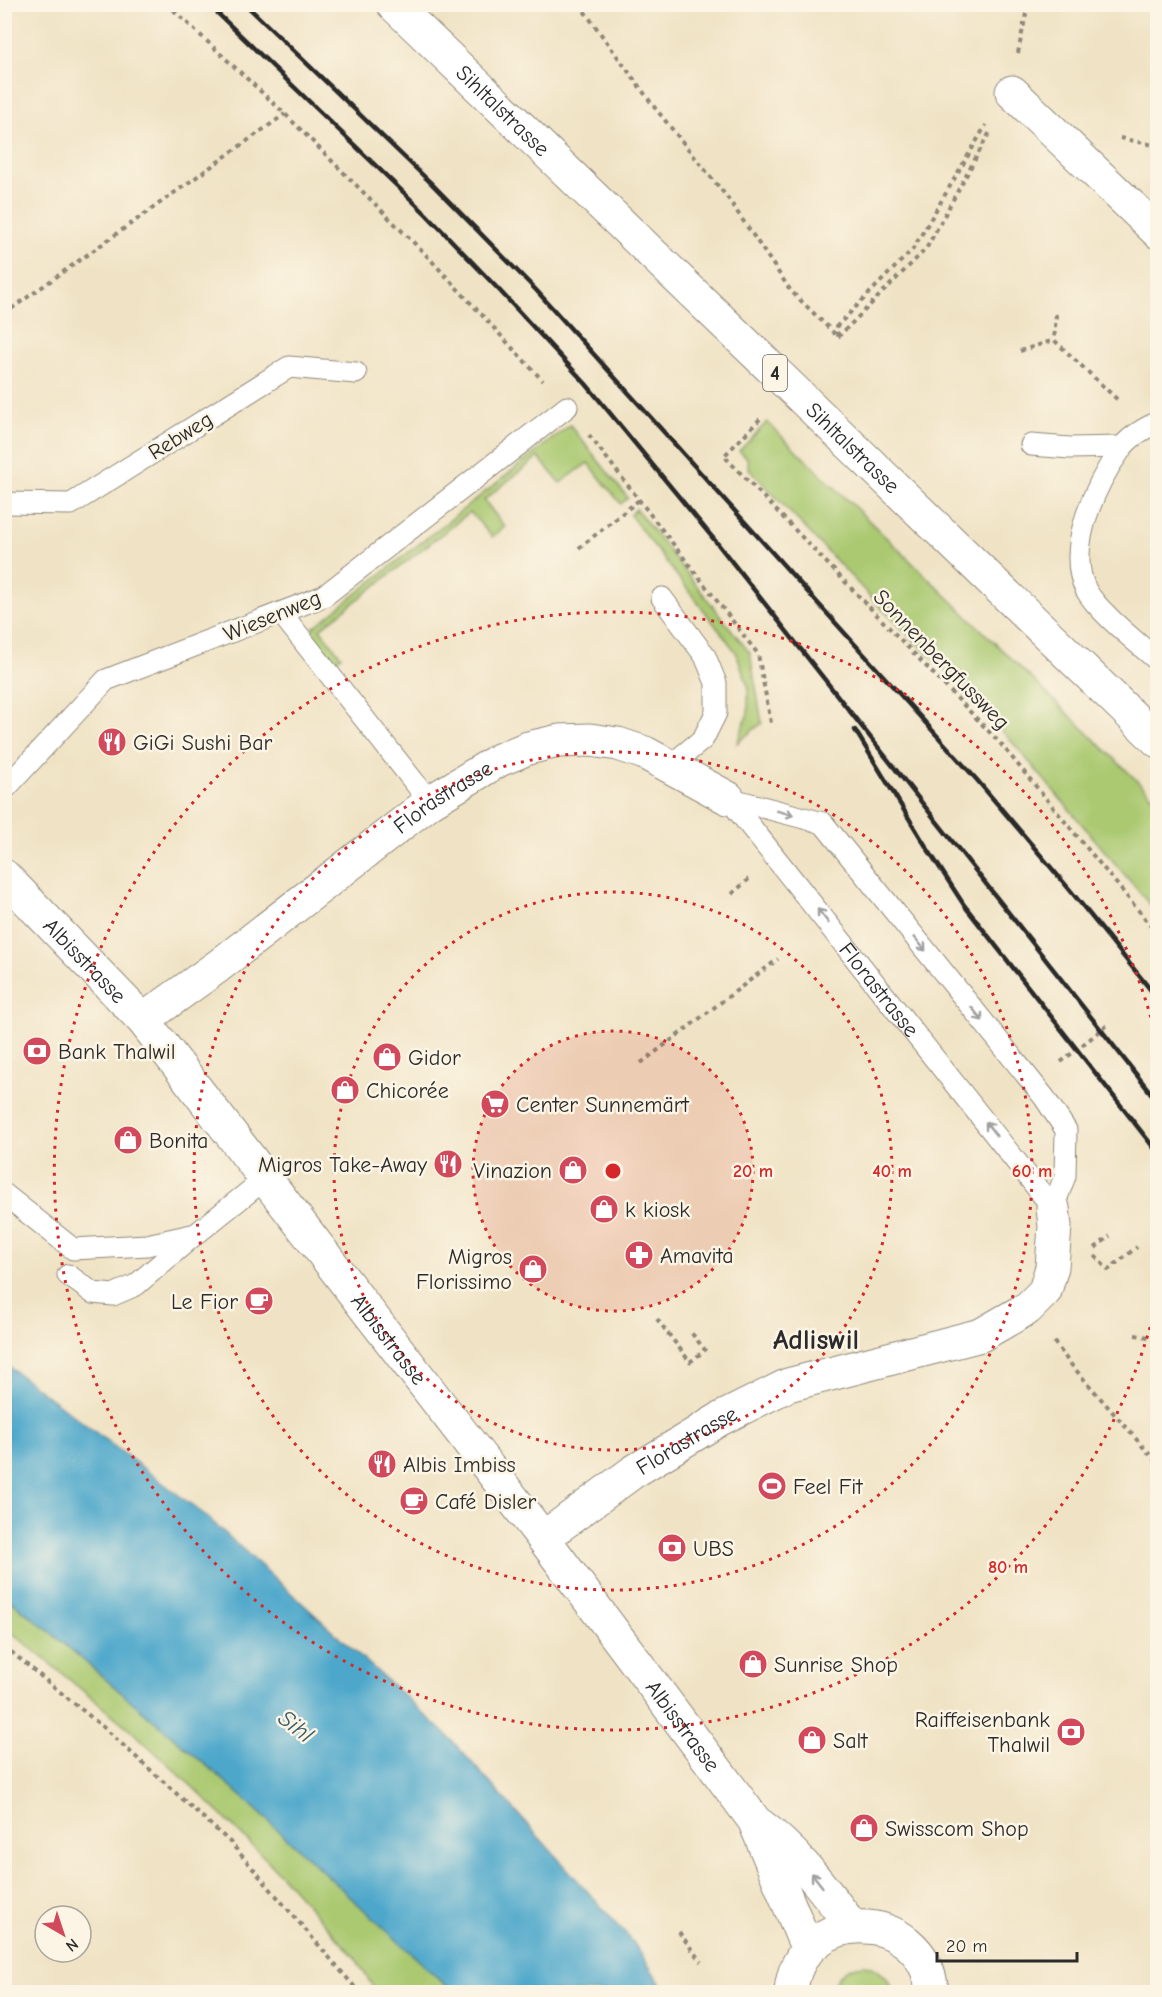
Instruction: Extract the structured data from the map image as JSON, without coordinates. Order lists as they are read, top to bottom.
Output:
{
  "streets": {
    "main road": [
      "Sihltalstrasse",
      "4",
      "Florastrasse",
      "Albisstrasse"
    ],
    "lane": ["Rebweg", "Wiesenweg"],
    "path": ["Sonnenbergfussweg"]
  },
  "crossings": [
    ["Florastrasse", "Albisstrasse"]
  ],
  "districts": ["Adliswil"],
  "water": ["Sihl"],
  "places": {
    "restaurant": ["GiGi Sushi Bar", "Migros Take-Away", "Albis Imbiss"],
    "bank": ["Bank Thalwil", "UBS", "Raiffeisenbank Thalwil"],
    "shop": [
      "Gidor",
      "Chicorée",
      "Bonita",
      "Vinazion",
      "k kiosk",
      "Migros Florissimo",
      "Sunrise Shop",
      "Salt",
      "Swisscom Shop"
    ],
    "supermarket": ["Center Sunnemärt"],
    "pharmacy": ["Amavita"],
    "cafe": ["Le Fior", "Café Disler"],
    "sports": ["Feel Fit"]
  },
  "scale_bar": "20 m",
  "north": "bottom right",
  "rings": [
    "20 m",
    "40 m",
    "60 m",
    "80 m"
  ]
}
